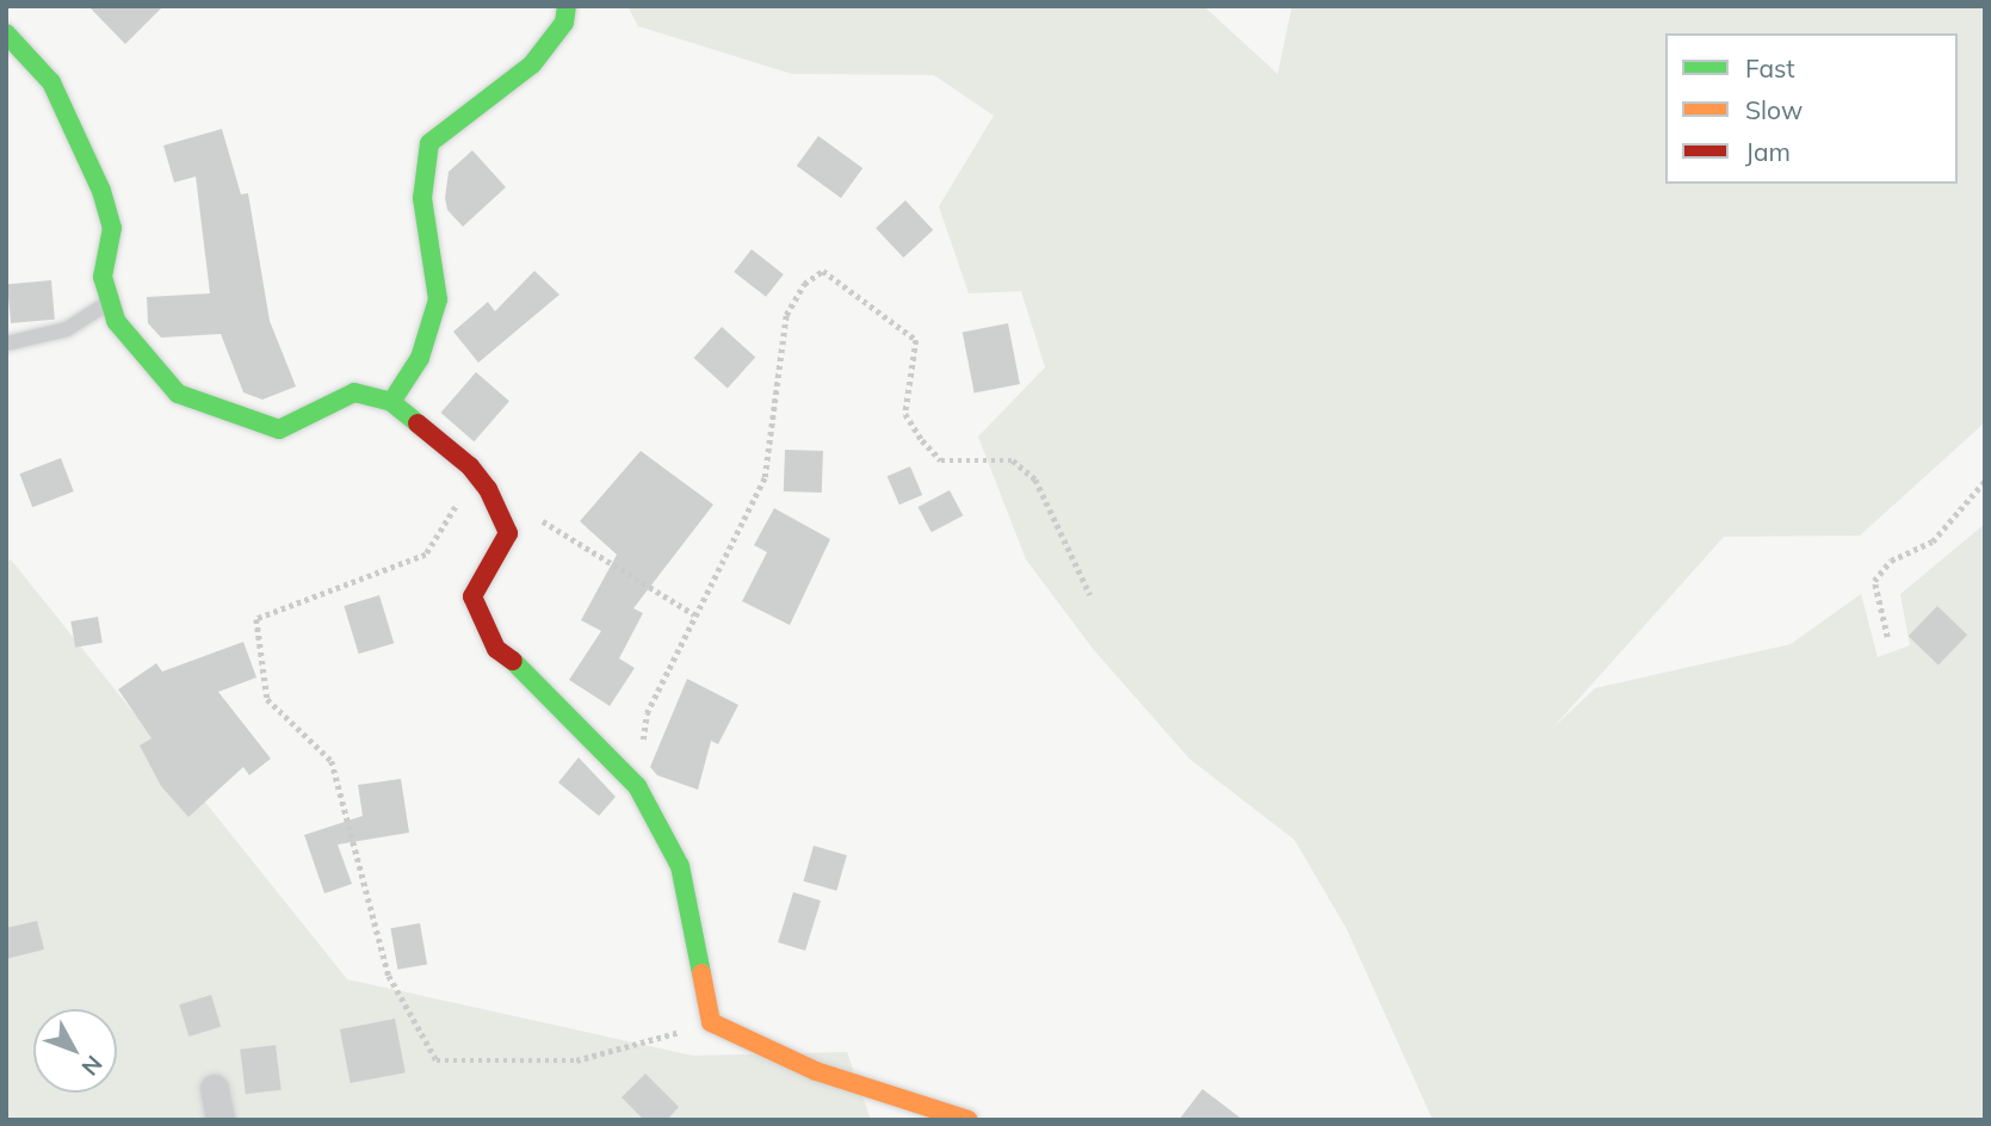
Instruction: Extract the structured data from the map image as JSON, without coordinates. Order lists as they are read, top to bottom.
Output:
{
  "legend": ["Fast", "Slow", "Jam"],
  "north": "bottom right"
}
